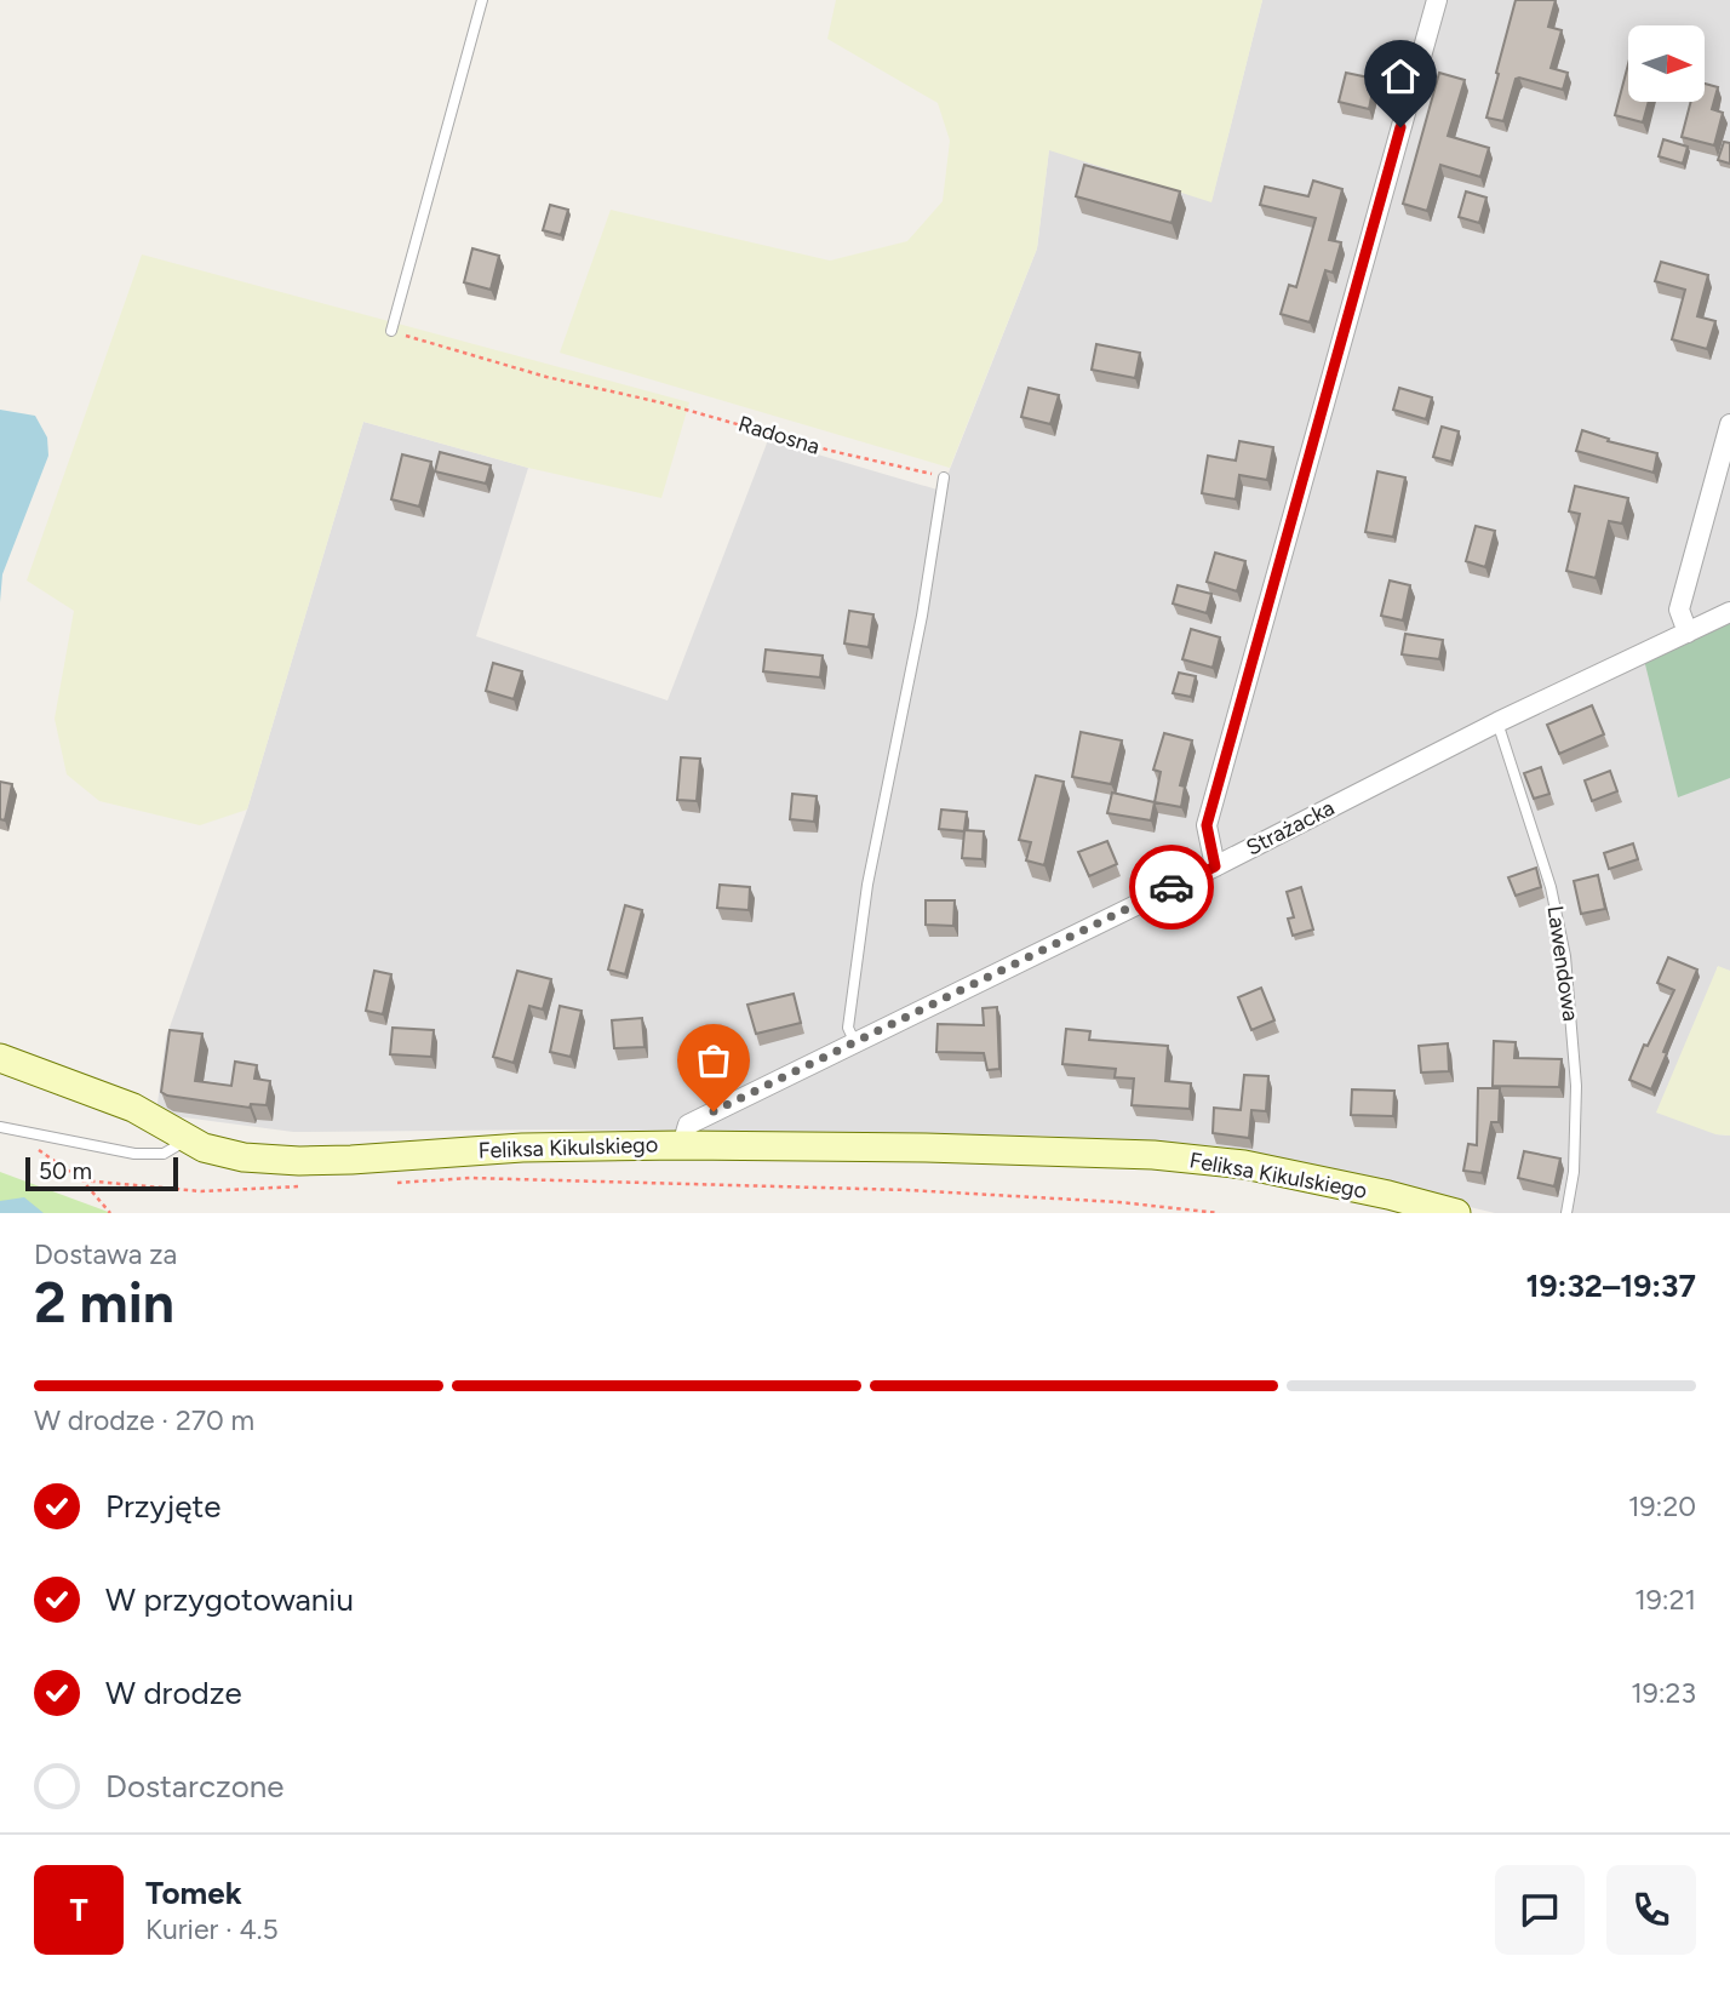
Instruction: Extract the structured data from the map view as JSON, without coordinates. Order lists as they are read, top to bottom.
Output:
{
  "streets": {
    "main road": ["Feliksa Kikulskiego"],
    "street": ["Strażacka"],
    "lane": ["Lawendowa"],
    "path": ["Radosna"]
  },
  "crossings": [
    ["Strażacka", "Lawendowa"],
    ["Strażacka", "Feliksa Kikulskiego"]
  ],
  "scale_bar": "50 m",
  "north": "right",
  "page": {
    "scale": "50 m",
    "heading": ["2 min", "Dostawa za", "19:32–19:37"],
    "panel": ["Tomek", "Kurier · 4.5"],
    "bar": "W drodze · 270 m",
    "list": [
      ["Przyjęte", "19:20"],
      ["W przygotowaniu", "19:21"],
      ["W drodze", "19:23"],
      "Dostarczone"
    ],
    "round": "T"
  }
}
